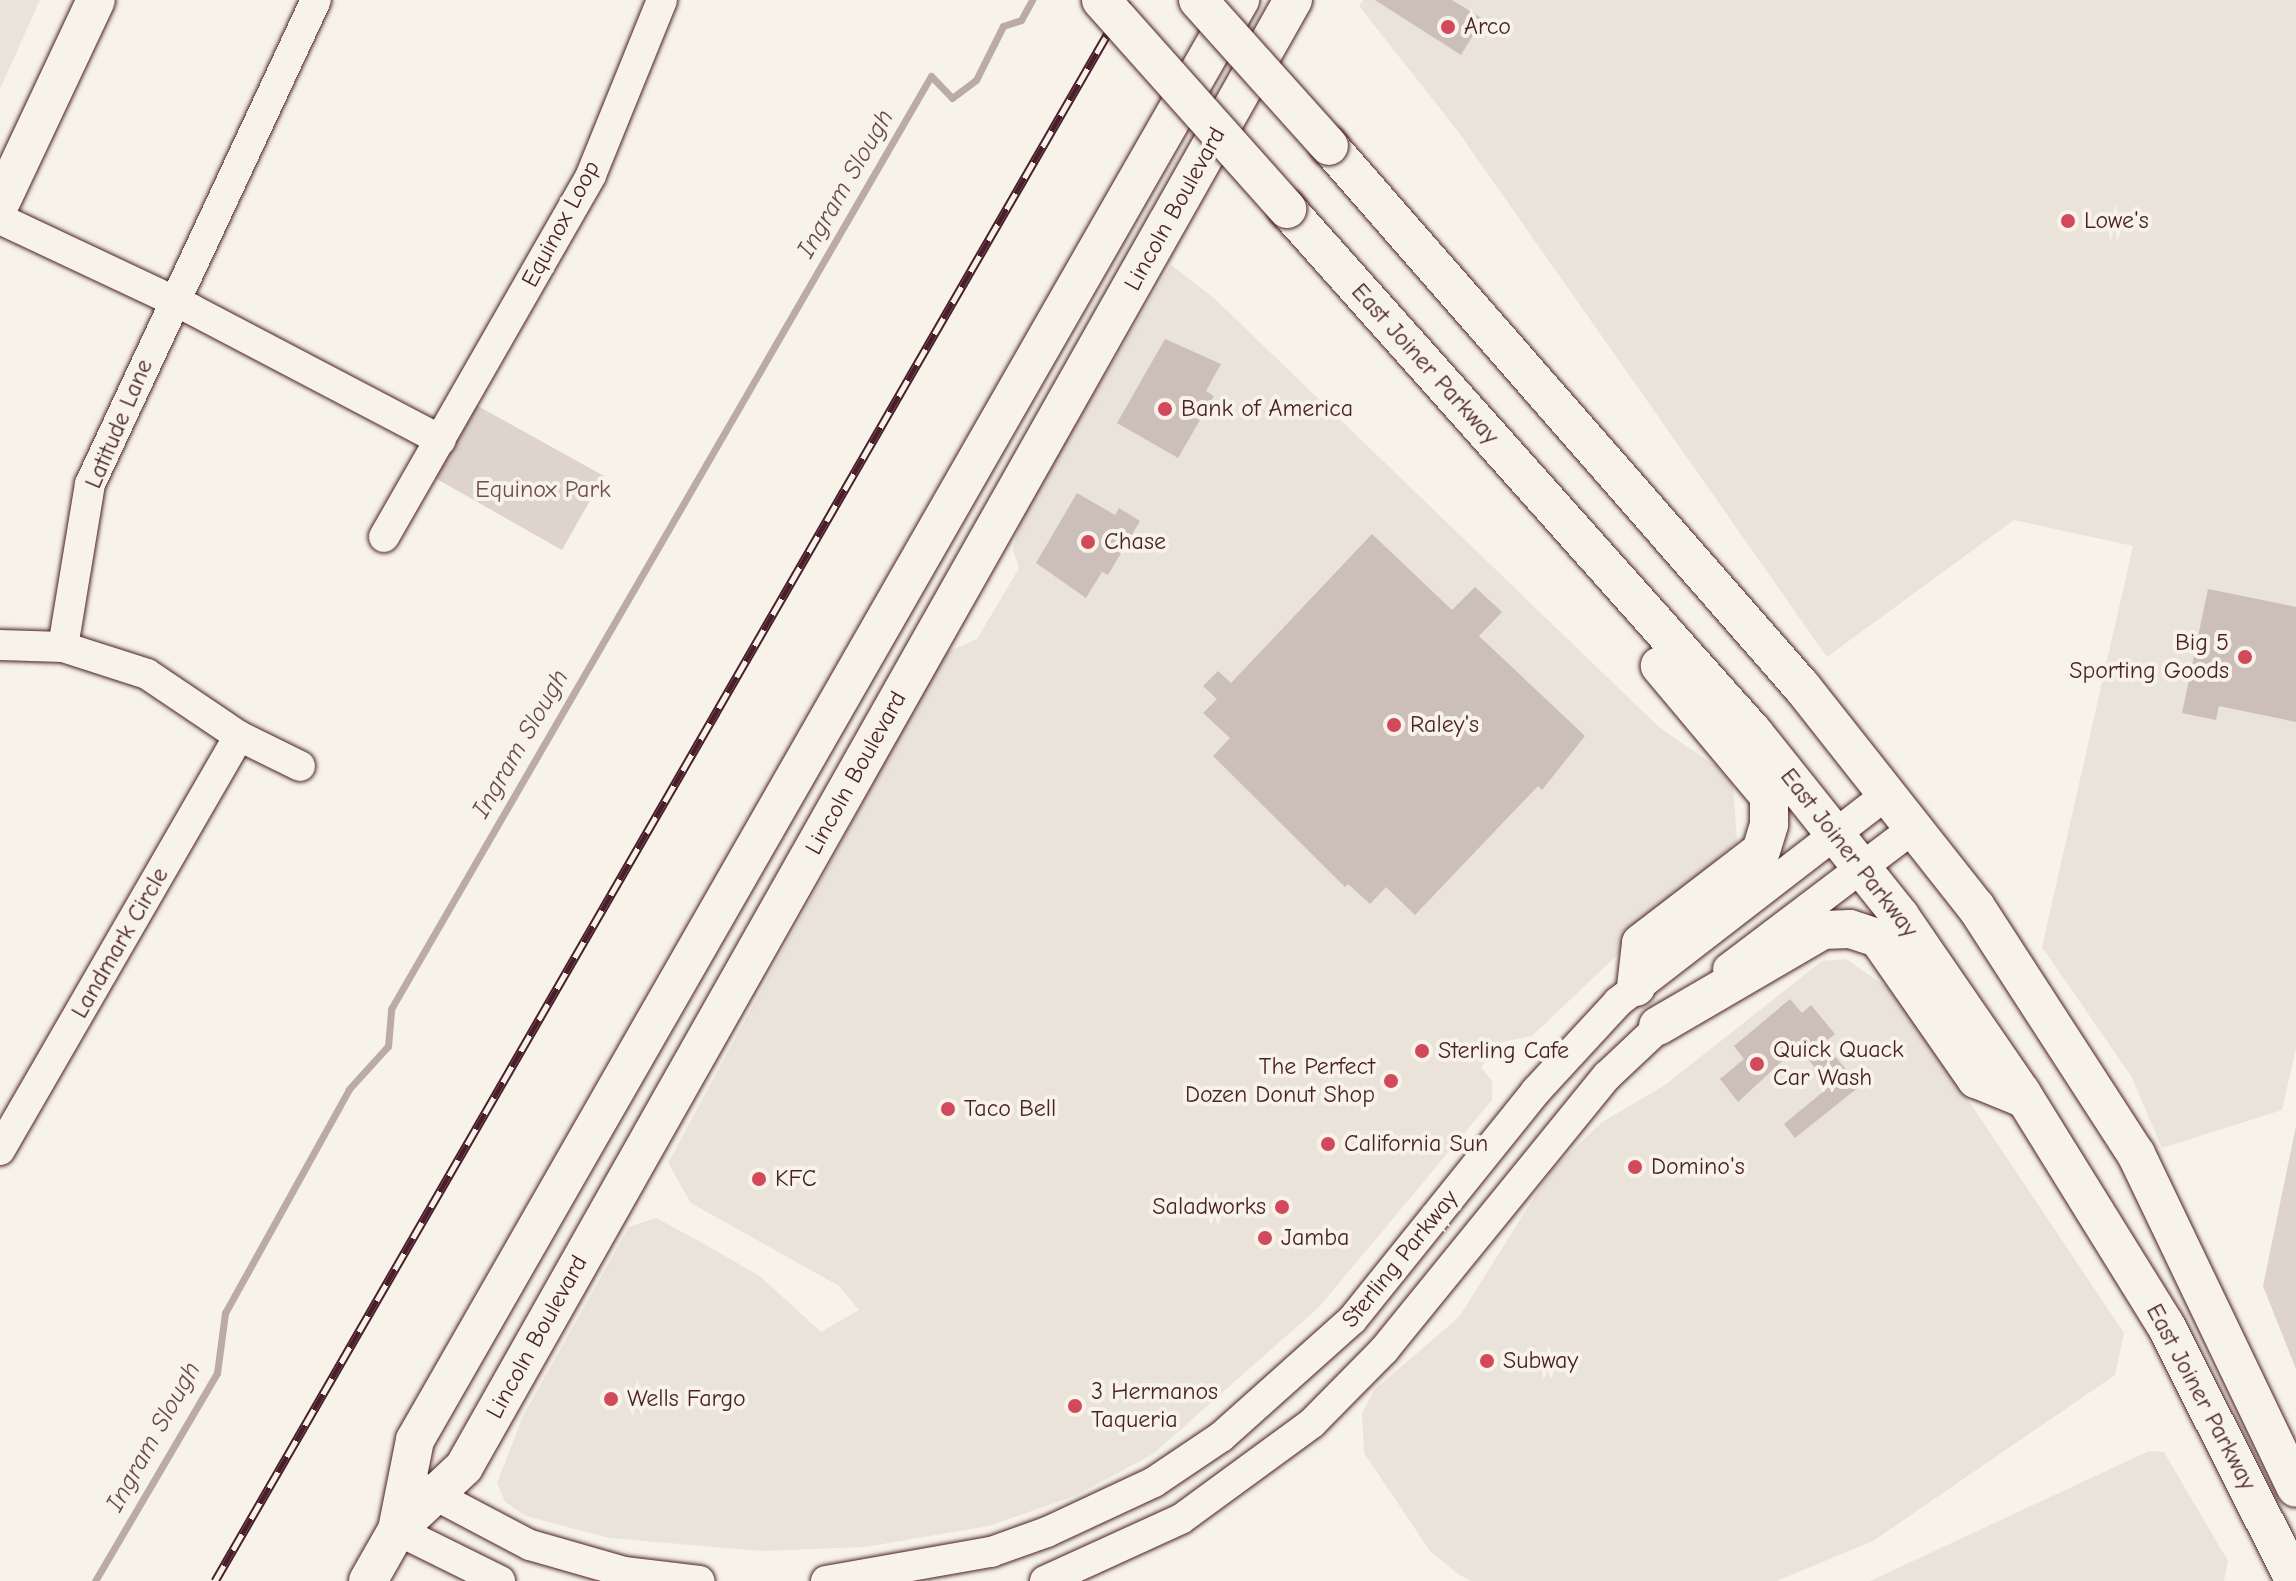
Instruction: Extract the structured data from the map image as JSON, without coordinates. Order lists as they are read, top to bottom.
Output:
{
  "streets": {
    "main road": ["Lincoln Boulevard", "East Joiner Parkway"],
    "street": [
      "Equinox Loop",
      "Latitude Lane",
      "Landmark Circle",
      "Sterling Parkway"
    ]
  },
  "crossings": [
    ["East Joiner Parkway", "Sterling Parkway"]
  ],
  "water": ["Ingram Slough"],
  "parks": ["Equinox Park"],
  "places": [
    "Arco",
    "Lowe's",
    "Bank of America",
    "Chase",
    "Big 5 Sporting Goods",
    "Raley's",
    "Sterling Cafe",
    "Quick Quack Car Wash",
    "The Perfect Dozen Donut Shop",
    "Taco Bell",
    "California Sun",
    "Domino's",
    "KFC",
    "Saladworks",
    "Jamba",
    "Subway",
    "Wells Fargo",
    "3 Hermanos Taqueria"
  ]
}
